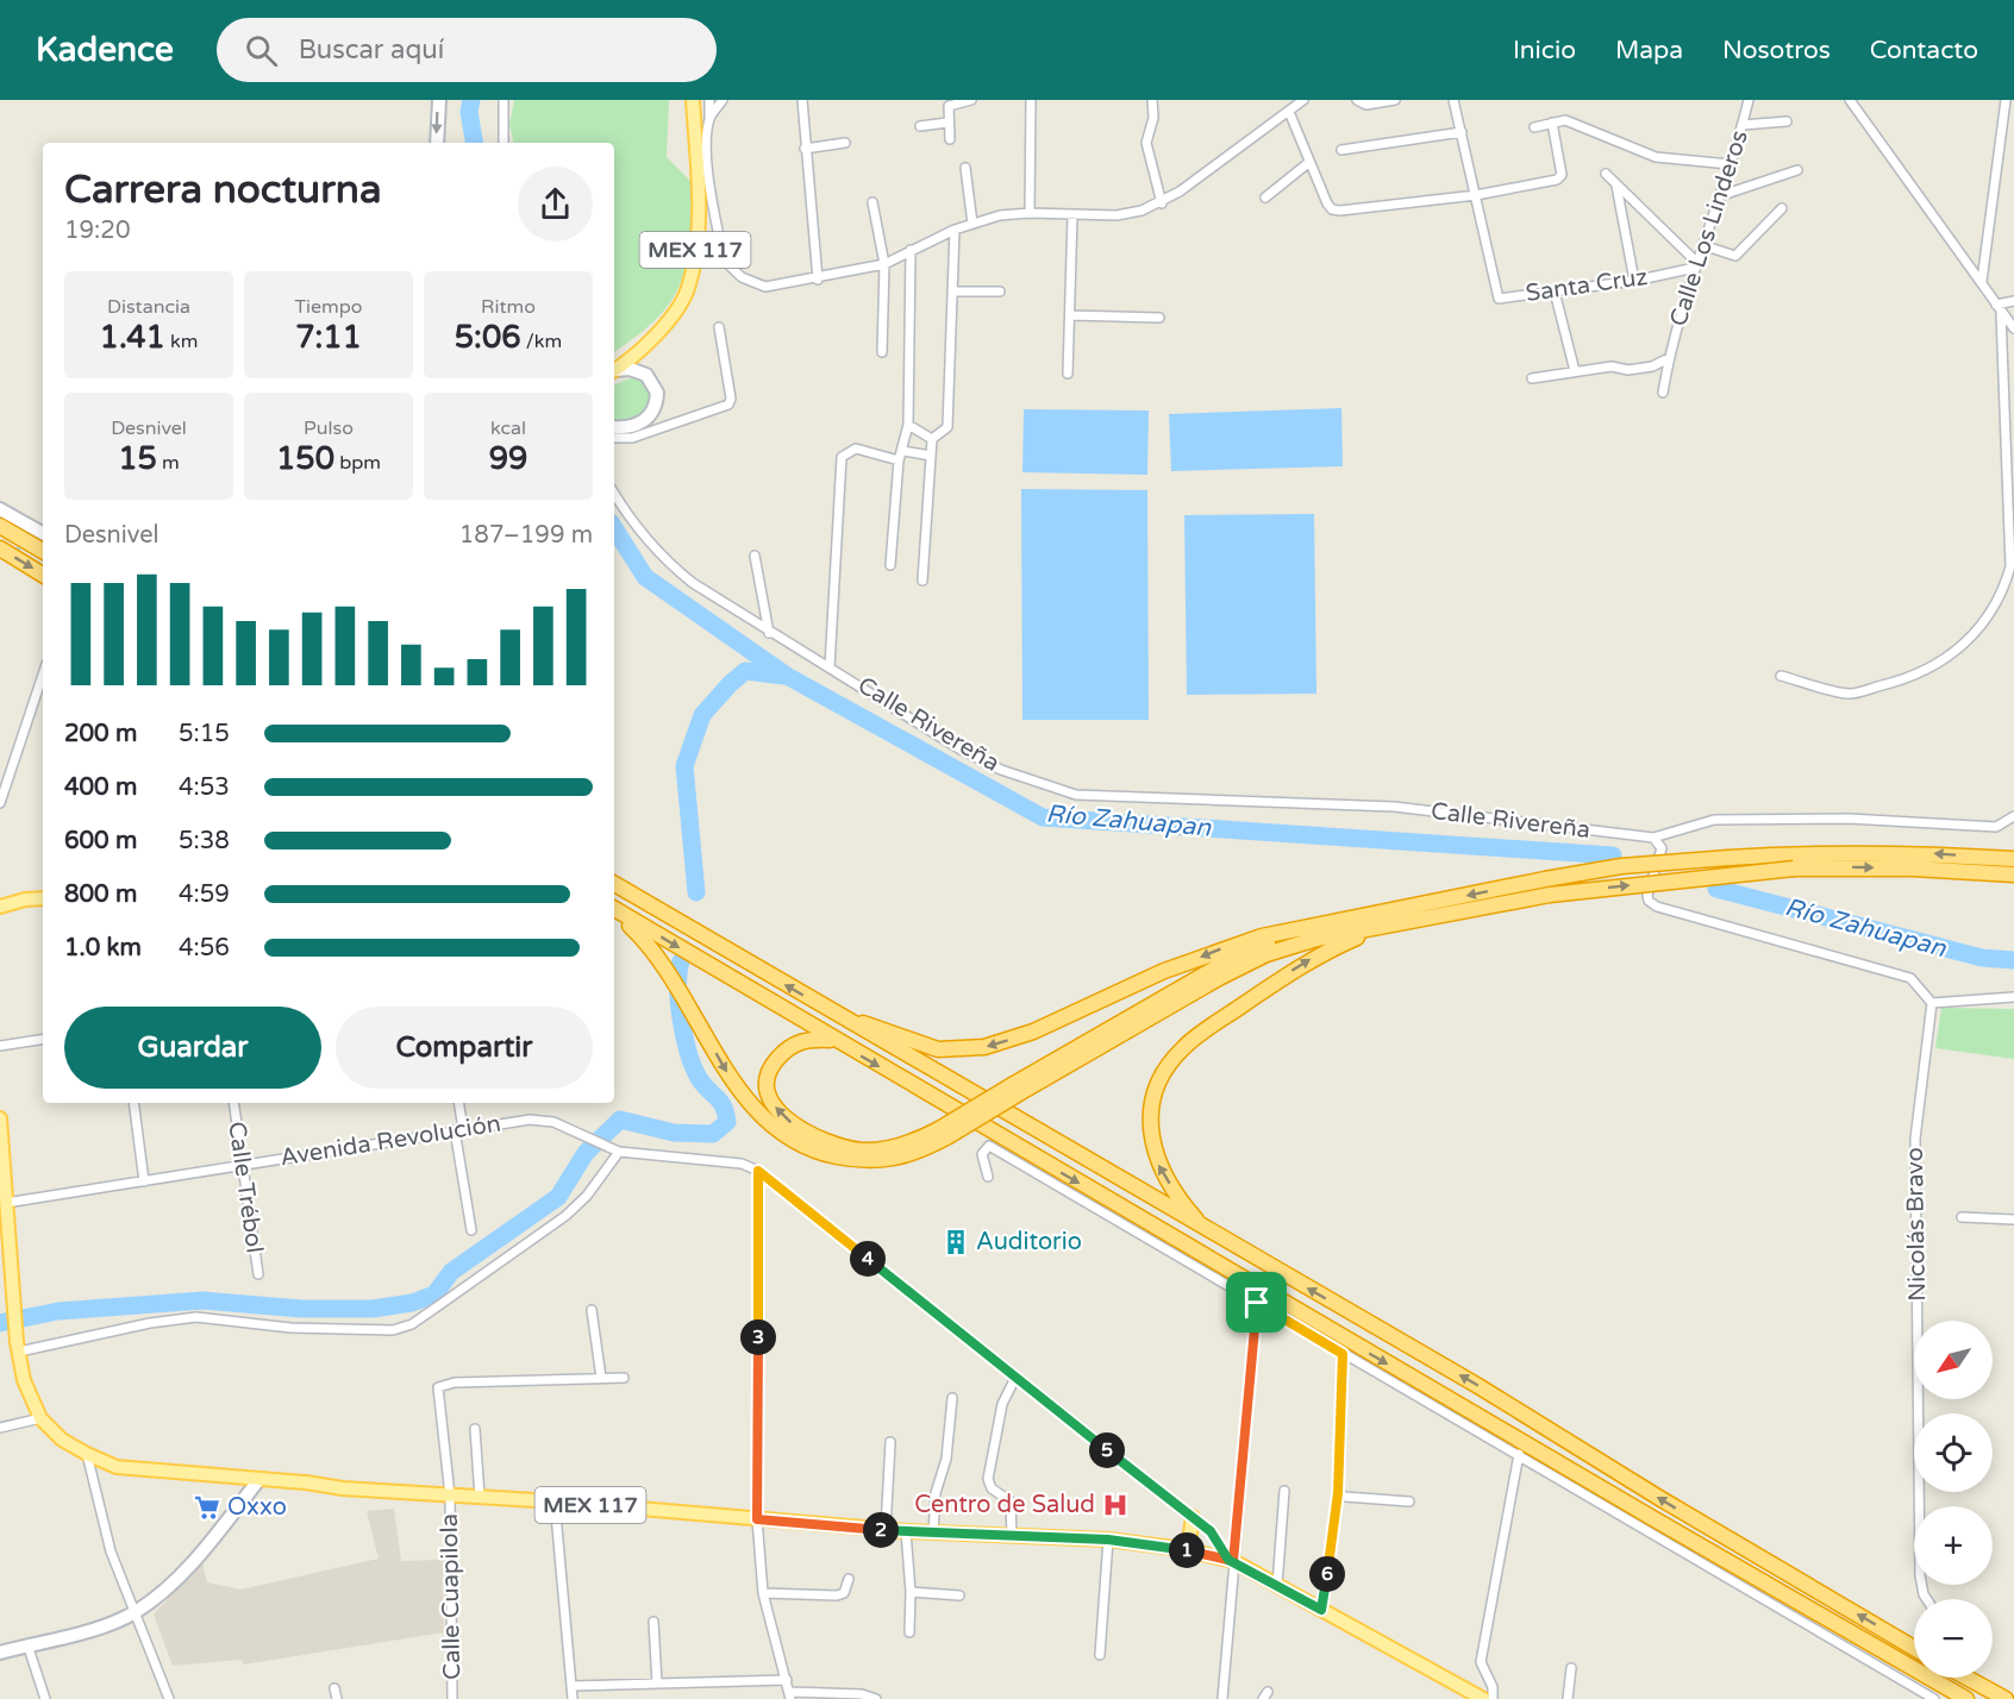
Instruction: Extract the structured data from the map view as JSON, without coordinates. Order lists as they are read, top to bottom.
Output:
{
  "streets": {
    "main road": ["MEX 117"],
    "street": [
      "Calle Los Linderos",
      "Santa Cruz",
      "Calle Rivereña",
      "Avenida Revolución",
      "Calle Trébol",
      "Nicolás Bravo",
      "Calle Cuapilola"
    ]
  },
  "crossings": [
    ["Calle Los Linderos", "Santa Cruz"],
    ["MEX 117", "Avenida Revolución"],
    ["MEX 117", "Calle Cuapilola"],
    ["Avenida Revolución", "Calle Trébol"]
  ],
  "water": ["Río Zahuapan"],
  "places": {
    "building": ["Auditorio"],
    "hospital": ["Centro de Salud"],
    "supermarket": ["Oxxo"]
  },
  "north": "bottom left",
  "page": {
    "header": "Kadence",
    "search": "Buscar aquí",
    "nav": [
      "Inicio",
      "Mapa",
      "Nosotros",
      "Contacto"
    ],
    "heading": ["Carrera nocturna", "19:20"],
    "stats": [
      ["Distancia", "1.41 km"],
      ["Tiempo", "7:11"],
      ["Ritmo", "5:06 /km"],
      ["Desnivel", "15 m"],
      ["Pulso", "150 bpm"],
      ["kcal", "99"]
    ],
    "chart": ["Desnivel", "187–199 m"],
    "list": [
      {
        "name": "200 m",
        "note": "5:15"
      },
      {
        "name": "400 m",
        "note": "4:53"
      },
      {
        "name": "600 m",
        "note": "5:38"
      },
      {
        "name": "800 m",
        "note": "4:59"
      },
      {
        "name": "1.0 km",
        "note": "4:56"
      }
    ],
    "buttons": ["Guardar", "Compartir"],
    "pins": [
      "4",
      "3",
      "5",
      "2",
      "1",
      "6"
    ],
    "map_buttons": ["+", "−"]
  }
}
